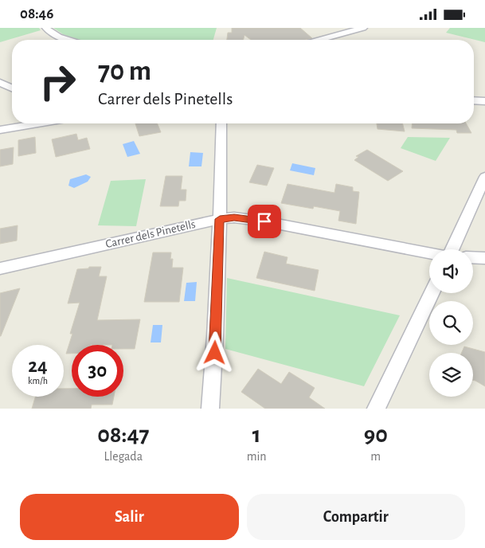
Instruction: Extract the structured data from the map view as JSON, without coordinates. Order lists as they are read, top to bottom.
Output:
{
  "streets": {
    "street": ["Carrer dels Pinetells"]
  },
  "page": {
    "status": "08:46",
    "turn": ["70 m", "Carrer dels Pinetells"],
    "speed": "24 km/h",
    "limit": "30",
    "eta": [
      "08:47",
      "Llegada",
      "1",
      "min",
      "90",
      "m"
    ],
    "buttons": ["Salir", "Compartir"]
  }
}
